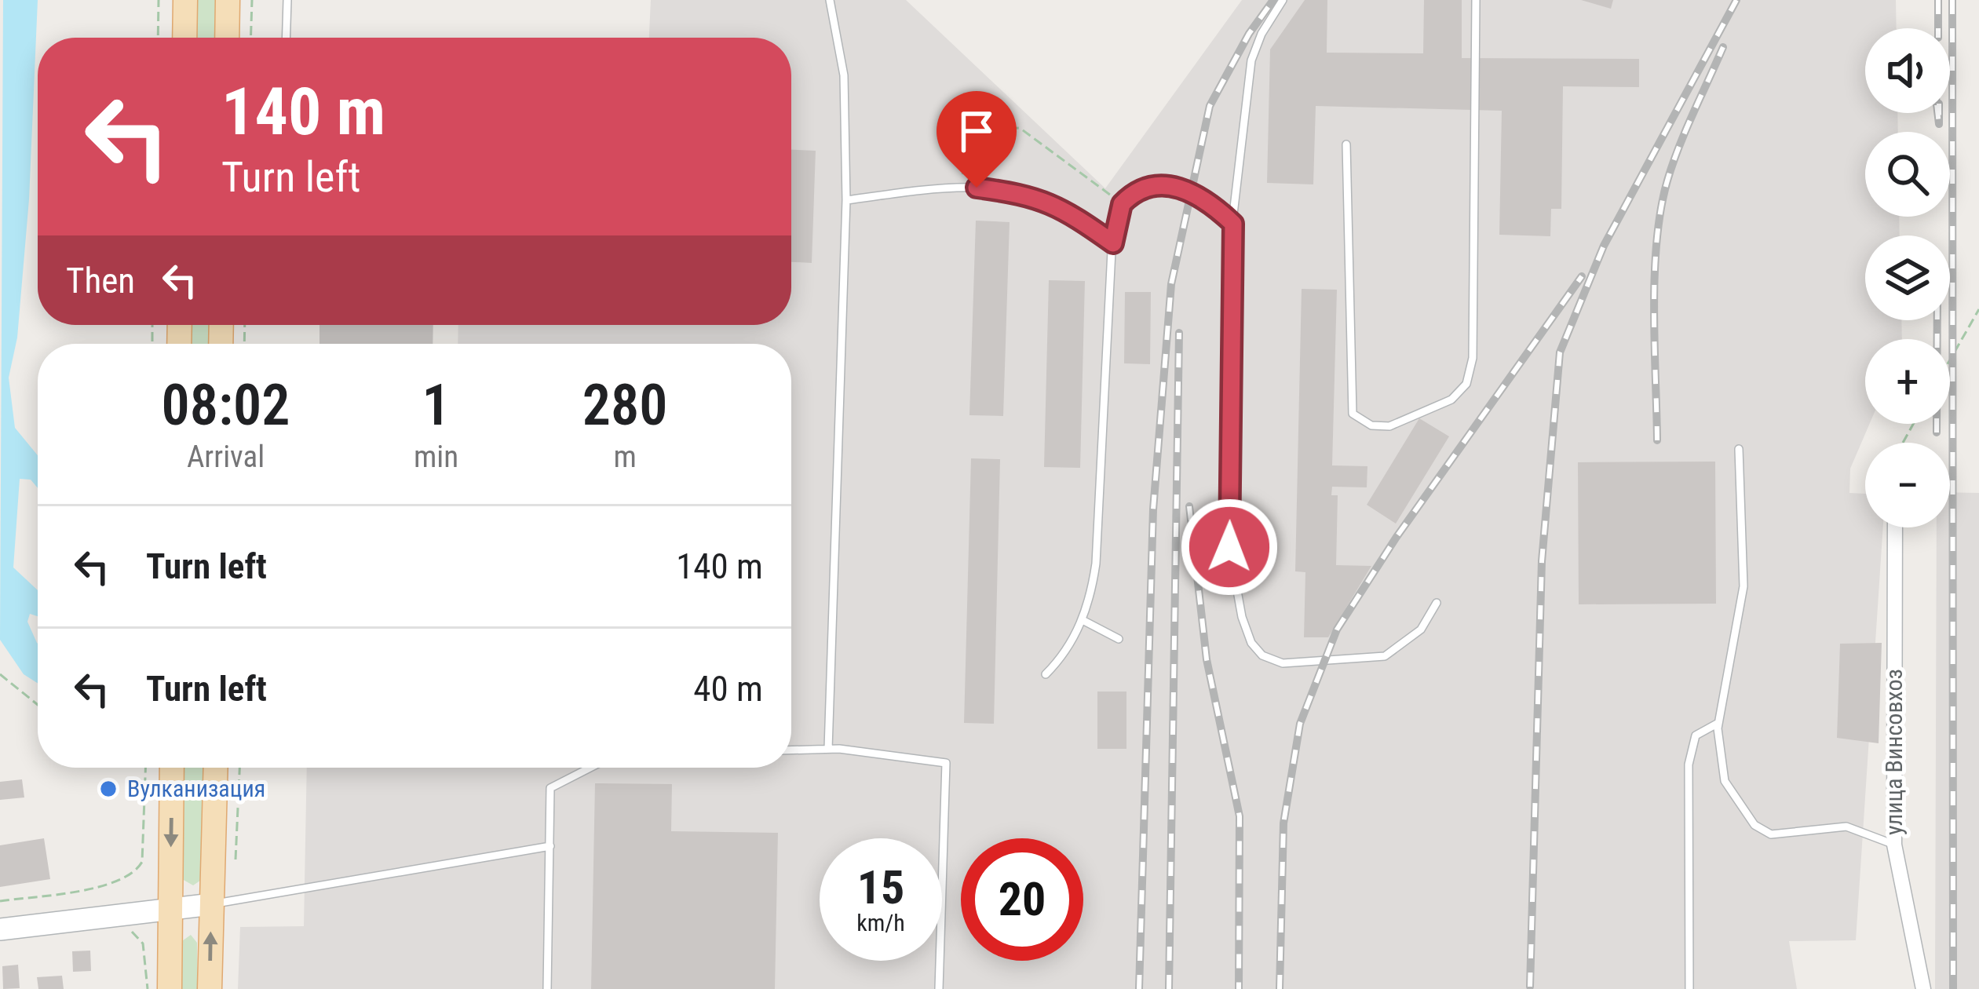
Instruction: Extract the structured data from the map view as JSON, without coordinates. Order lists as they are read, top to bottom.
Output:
{
  "streets": {
    "street": ["улица Винсовхоз"]
  },
  "places": ["Вулканизация"],
  "page": {
    "map_buttons": ["+", "−"],
    "turn": ["140 m", "Turn left"],
    "then": "Then",
    "eta": [
      "08:02",
      "Arrival",
      "1",
      "min",
      "280",
      "m"
    ],
    "list": [
      {
        "name": "Turn left",
        "value": "140 m"
      },
      {
        "name": "Turn left",
        "value": "40 m"
      }
    ],
    "speed": "15 km/h",
    "limit": "20"
  }
}
